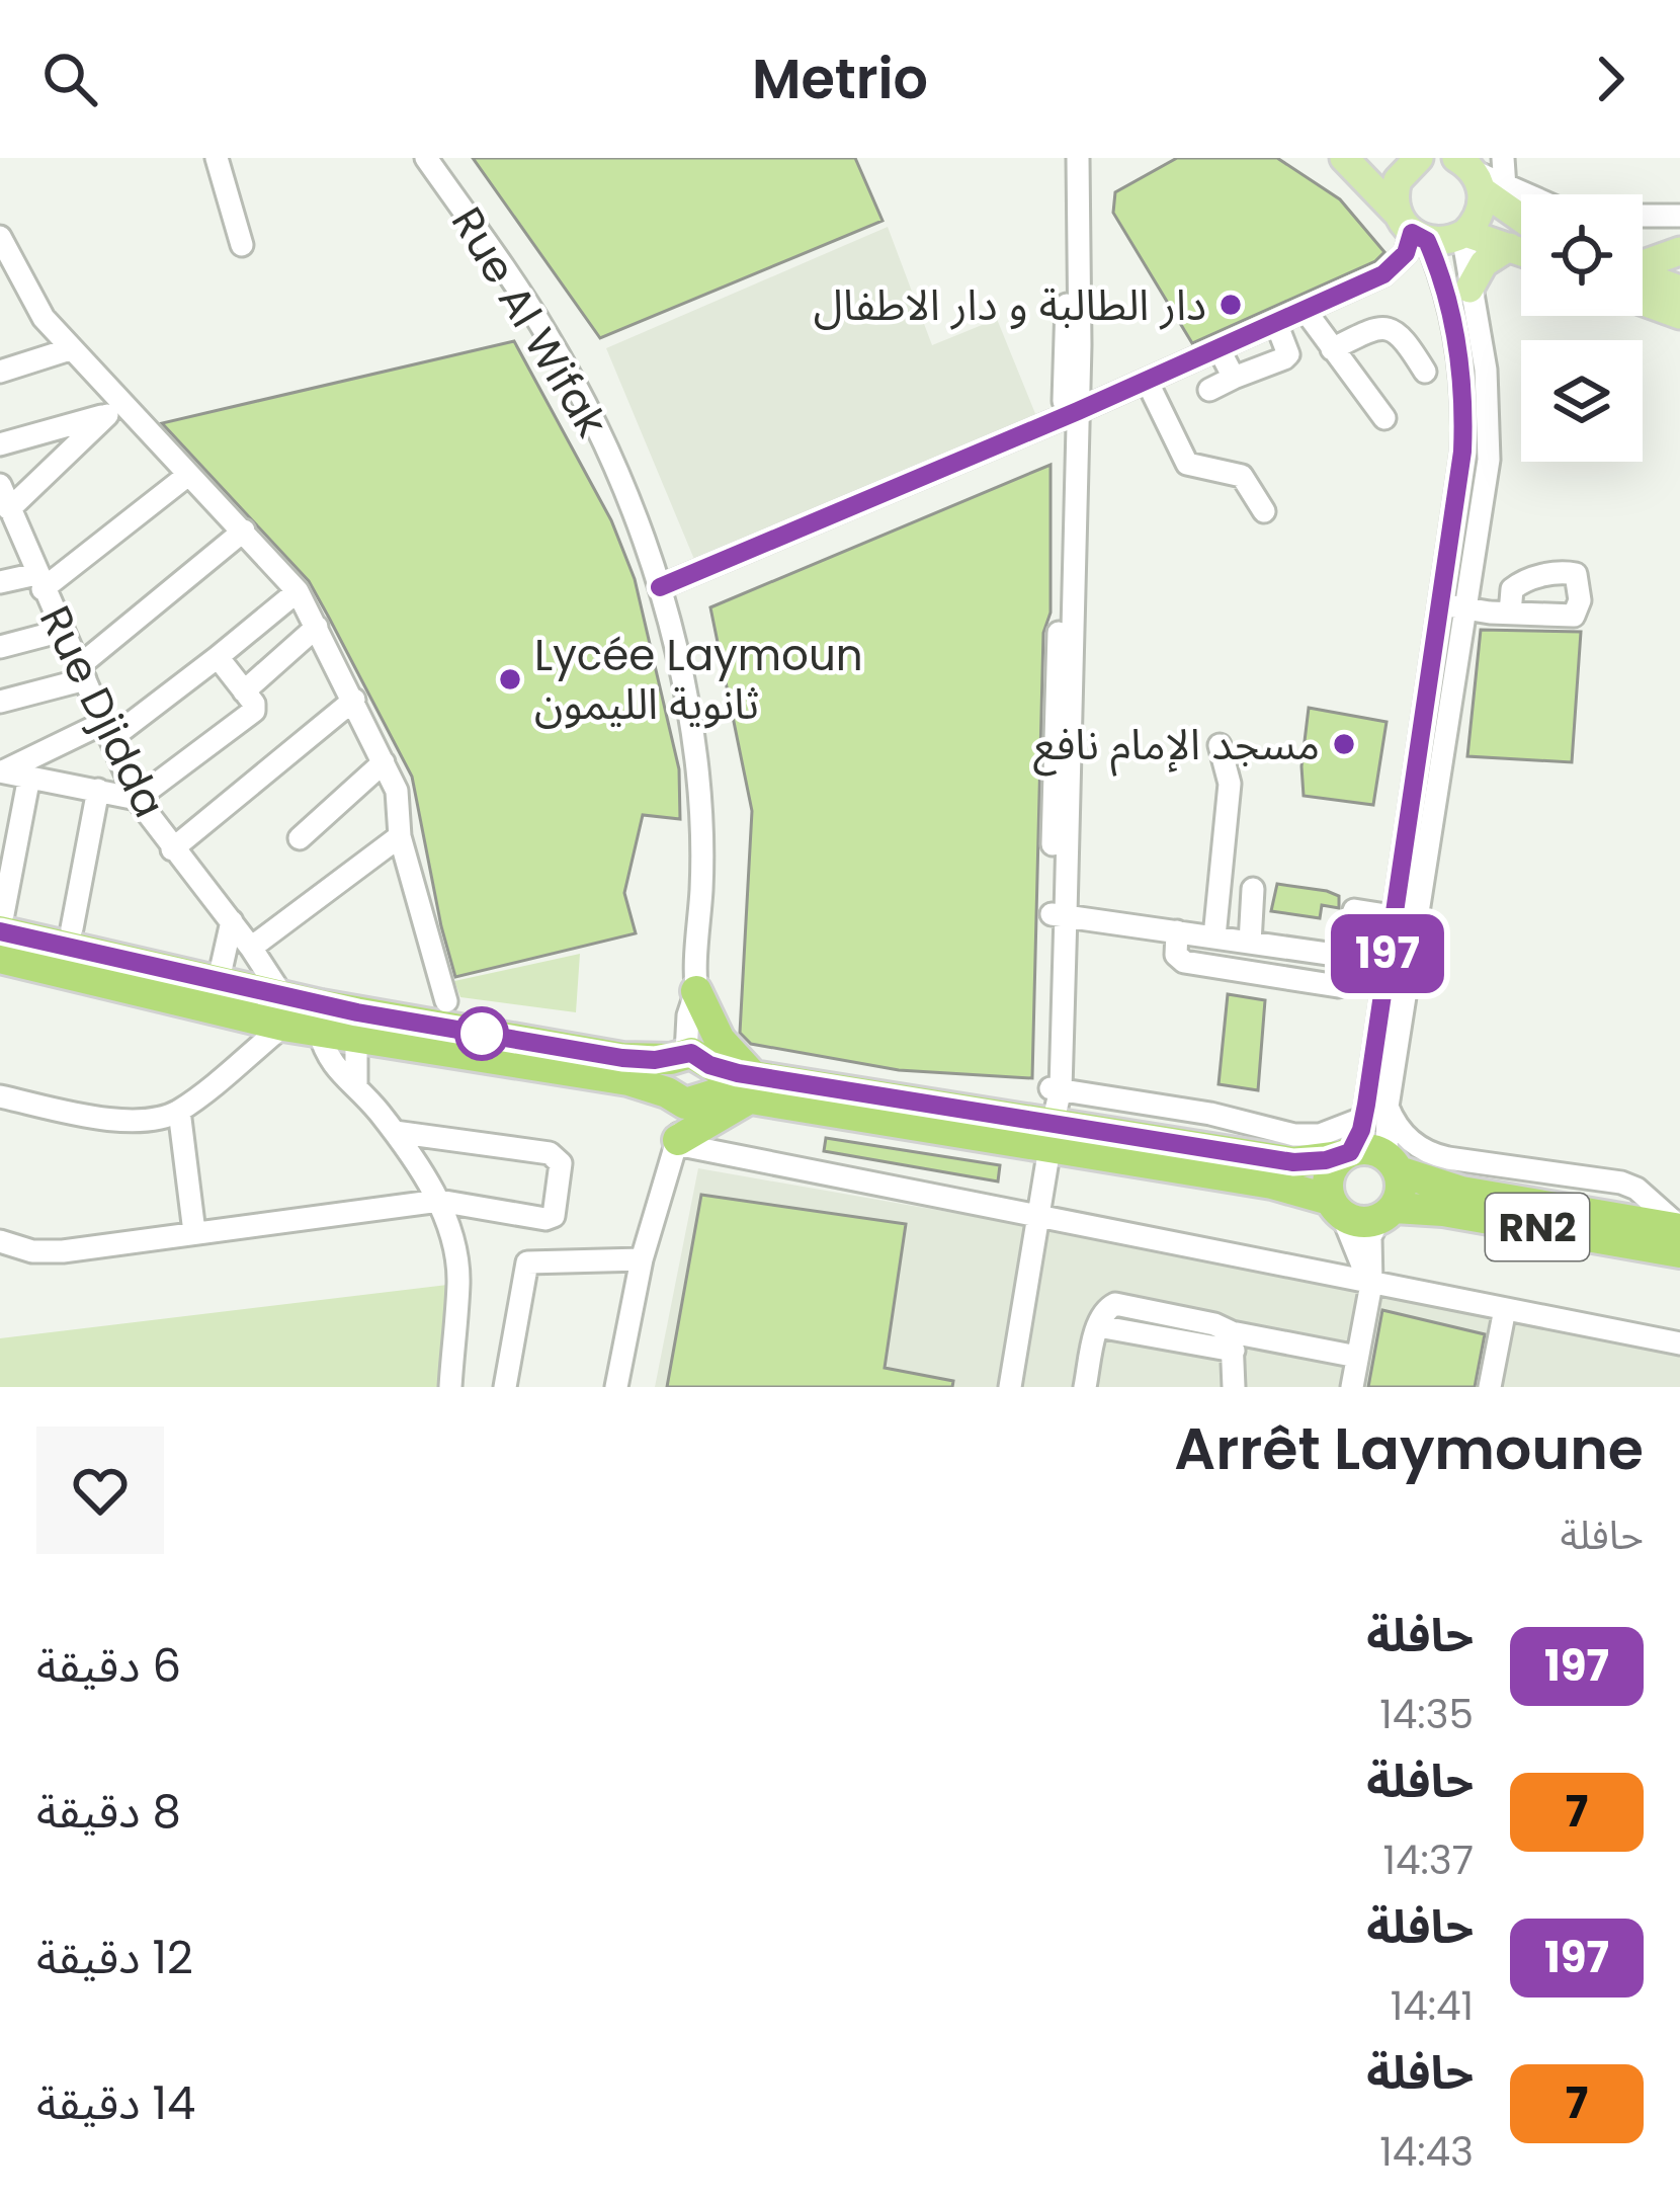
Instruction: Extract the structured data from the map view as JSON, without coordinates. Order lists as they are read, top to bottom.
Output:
{
  "streets": {
    "highway": ["RN2"],
    "street": ["Rue Al Wifak", "Rue Djidda"]
  },
  "crossings": [
    ["Rue Al Wifak", "RN2"],
    ["Rue Djidda", "RN2"]
  ],
  "places": ["دار الطالبة و دار الاطفال", "Lycée Laymoun ثانوية الليمون", "مسجد الإمام نافع"],
  "lines": ["bus line 197"],
  "page": {
    "header": "Metrio",
    "on_map": "197",
    "heading": ["Arrêt Laymoune", "حافلة"],
    "list": [
      {
        "mark": "197",
        "name": "حافلة",
        "note": "14:35",
        "value": "6 دقيقة"
      },
      {
        "mark": "7",
        "name": "حافلة",
        "note": "14:37",
        "value": "8 دقيقة"
      },
      {
        "mark": "197",
        "name": "حافلة",
        "note": "14:41",
        "value": "12 دقيقة"
      },
      {
        "mark": "7",
        "name": "حافلة",
        "note": "14:43",
        "value": "14 دقيقة"
      }
    ]
  }
}
